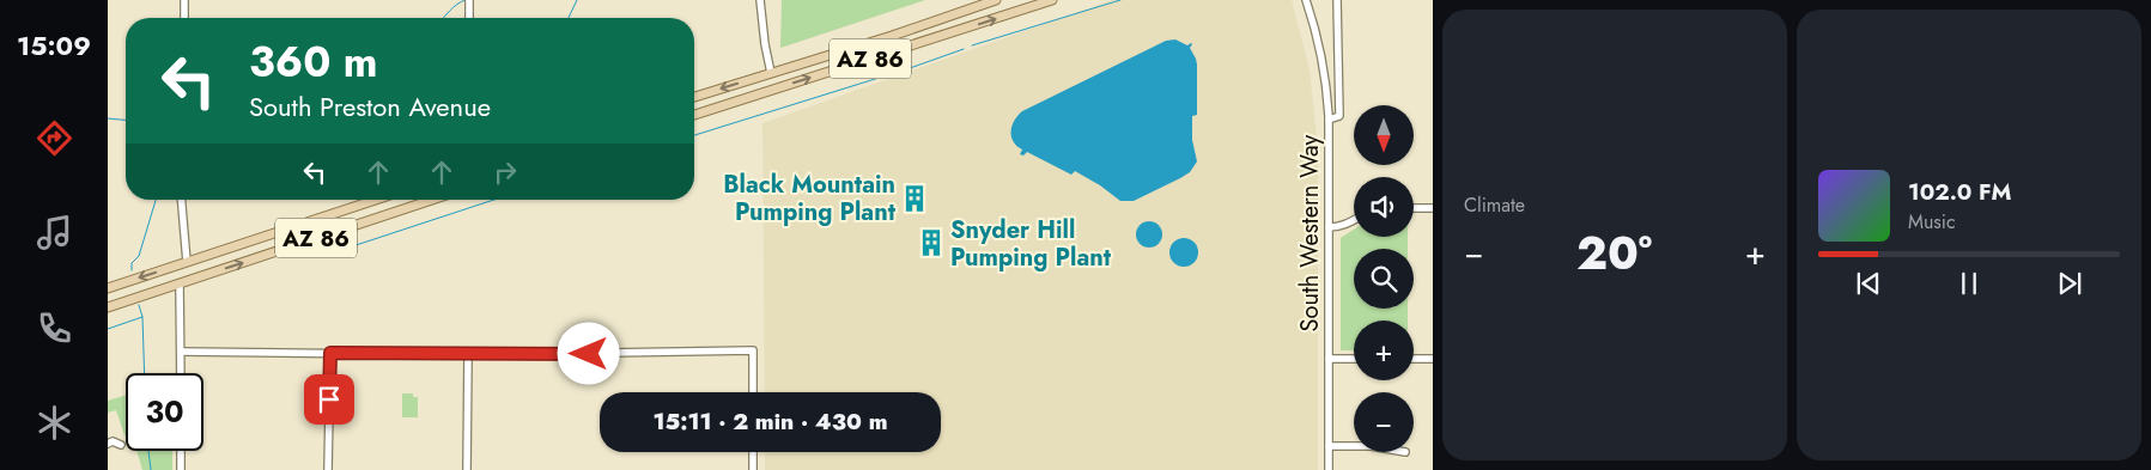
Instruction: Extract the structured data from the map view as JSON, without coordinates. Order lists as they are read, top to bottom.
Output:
{
  "streets": {
    "main road": ["AZ 86"],
    "street": ["South Western Way"]
  },
  "places": {
    "building": ["Black Mountain Pumping Plant", "Snyder Hill Pumping Plant"]
  },
  "north": "bottom",
  "page": {
    "tabs": "15:09",
    "tile": "Climate",
    "turn": ["360 m", "South Preston Avenue"],
    "map_buttons": ["+", "−"],
    "song": ["102.0 FM", "Music"],
    "heat": ["−", "20°", "+"],
    "limit": "30",
    "trip": "15:11 · 2 min · 430 m"
  }
}
